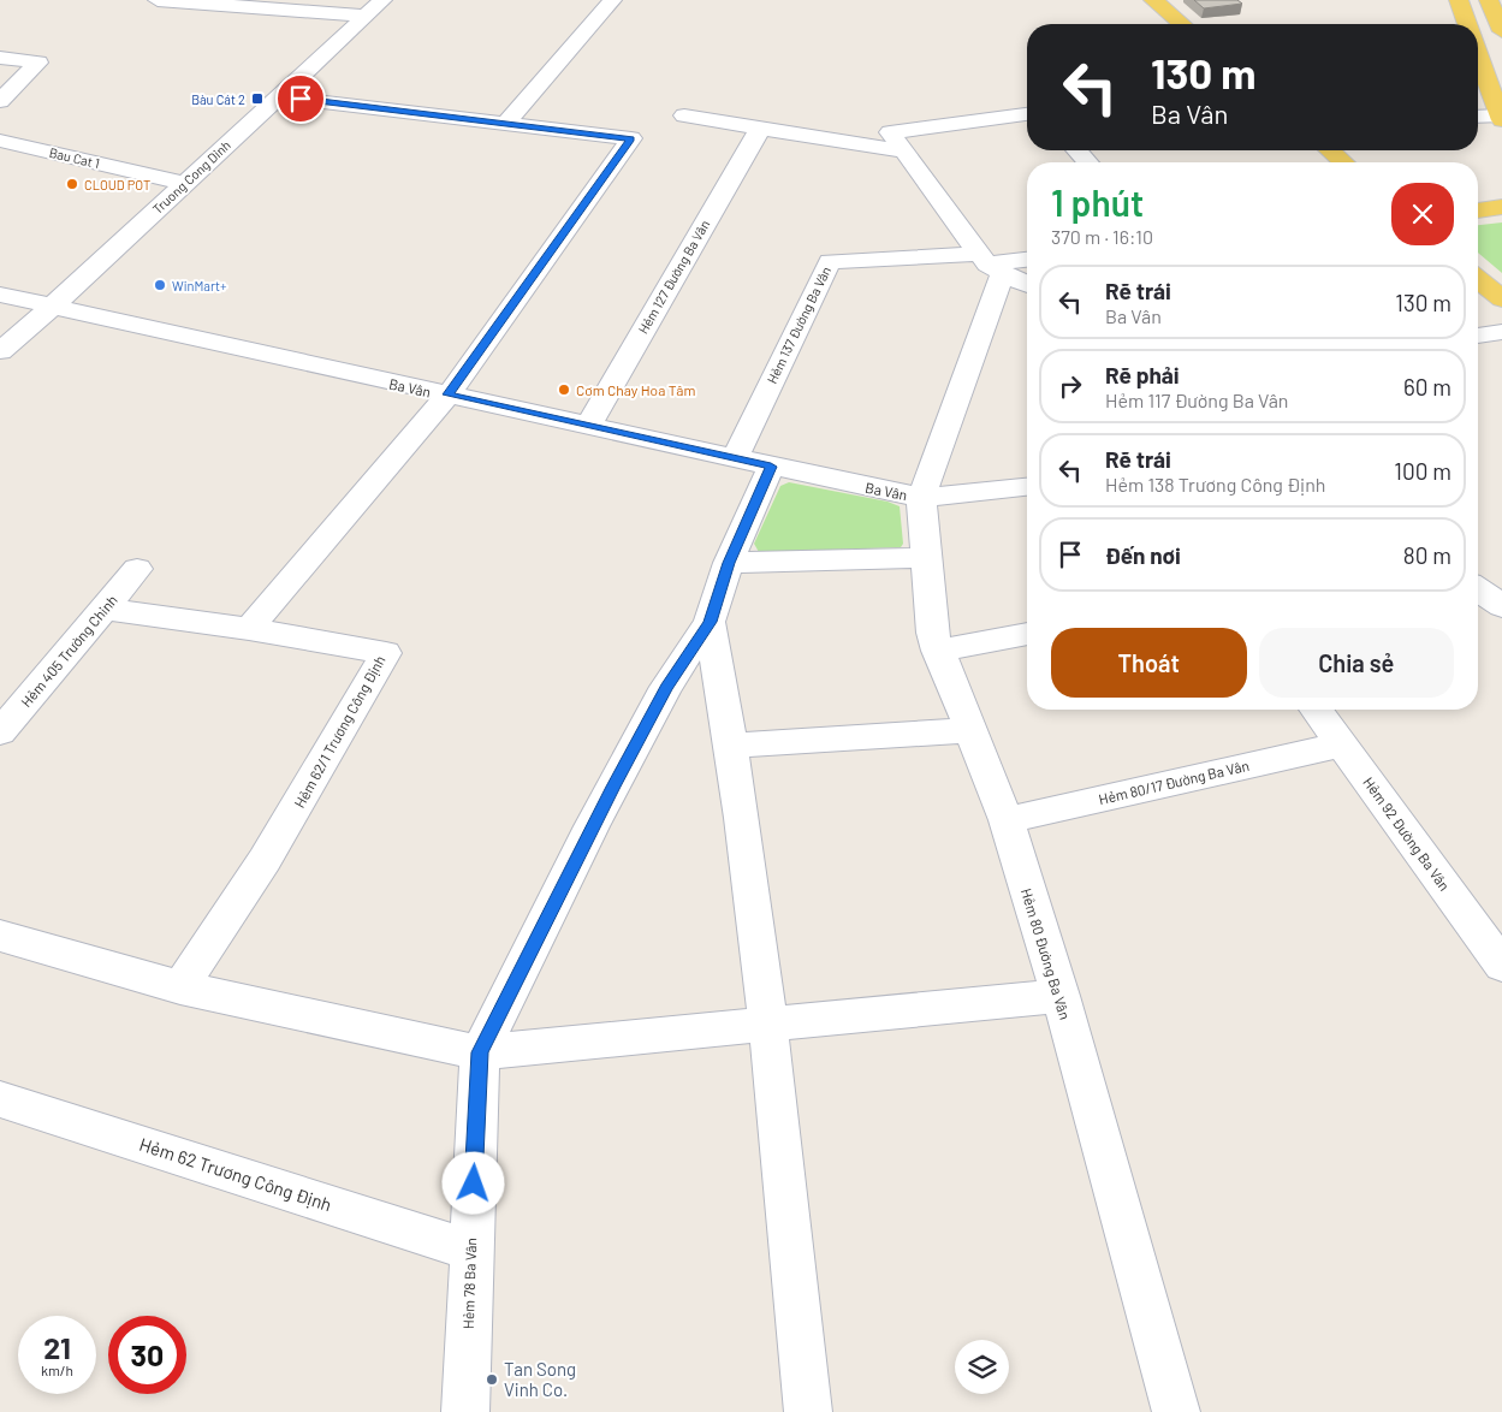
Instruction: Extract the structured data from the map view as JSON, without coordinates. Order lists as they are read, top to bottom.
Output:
{
  "streets": {
    "street": [
      "Bau Cat 1",
      "Truong Cong Dinh",
      "Hẻm 127 Đường Ba Vân",
      "Hẻm 137 Đường Ba Vân",
      "Ba Vân",
      "Hẻm 405 Trường Chinh",
      "Hẻm 62/1 Trương Công Định",
      "Hẻm 80/17 Đường Ba Vân",
      "Hẻm 92 Đường Ba Vân",
      "Hẻm 80 Đường Ba Vân",
      "Hẻm 62 Trương Công Định",
      "Hẻm 78 Ba Vân"
    ]
  },
  "crossings": [
    ["Bau Cat 1", "Truong Cong Dinh"],
    ["Truong Cong Dinh", "Ba Vân"],
    ["Hẻm 127 Đường Ba Vân", "Ba Vân"],
    ["Hẻm 137 Đường Ba Vân", "Ba Vân"],
    ["Ba Vân", "Hẻm 80 Đường Ba Vân"],
    ["Ba Vân", "Hẻm 78 Ba Vân"],
    ["Hẻm 405 Trường Chinh", "Hẻm 62/1 Trương Công Định"],
    ["Hẻm 80/17 Đường Ba Vân", "Hẻm 92 Đường Ba Vân"],
    ["Hẻm 80/17 Đường Ba Vân", "Hẻm 80 Đường Ba Vân"],
    ["Hẻm 62 Trương Công Định", "Hẻm 78 Ba Vân"]
  ],
  "places": {
    "transit": ["Bàu Cát 2"],
    "other": [
      "CLOUD POT",
      "WinMart+",
      "Cơm Chay Hoa Tâm",
      "Tan Song Vinh Co."
    ]
  },
  "page": {
    "turn": ["130 m", "Ba Vân"],
    "heading": ["1 phút", "370 m · 16:10"],
    "list": [
      {
        "name": "Rẽ trái",
        "note": "Ba Vân",
        "value": "130 m"
      },
      {
        "name": "Rẽ phải",
        "note": "Hẻm 117 Đường Ba Vân",
        "value": "60 m"
      },
      {
        "name": "Rẽ trái",
        "note": "Hẻm 138 Trương Công Định",
        "value": "100 m"
      },
      {
        "name": "Đến nơi",
        "value": "80 m"
      }
    ],
    "buttons": ["Thoát", "Chia sẻ"],
    "speed": "21 km/h",
    "limit": "30"
  }
}
